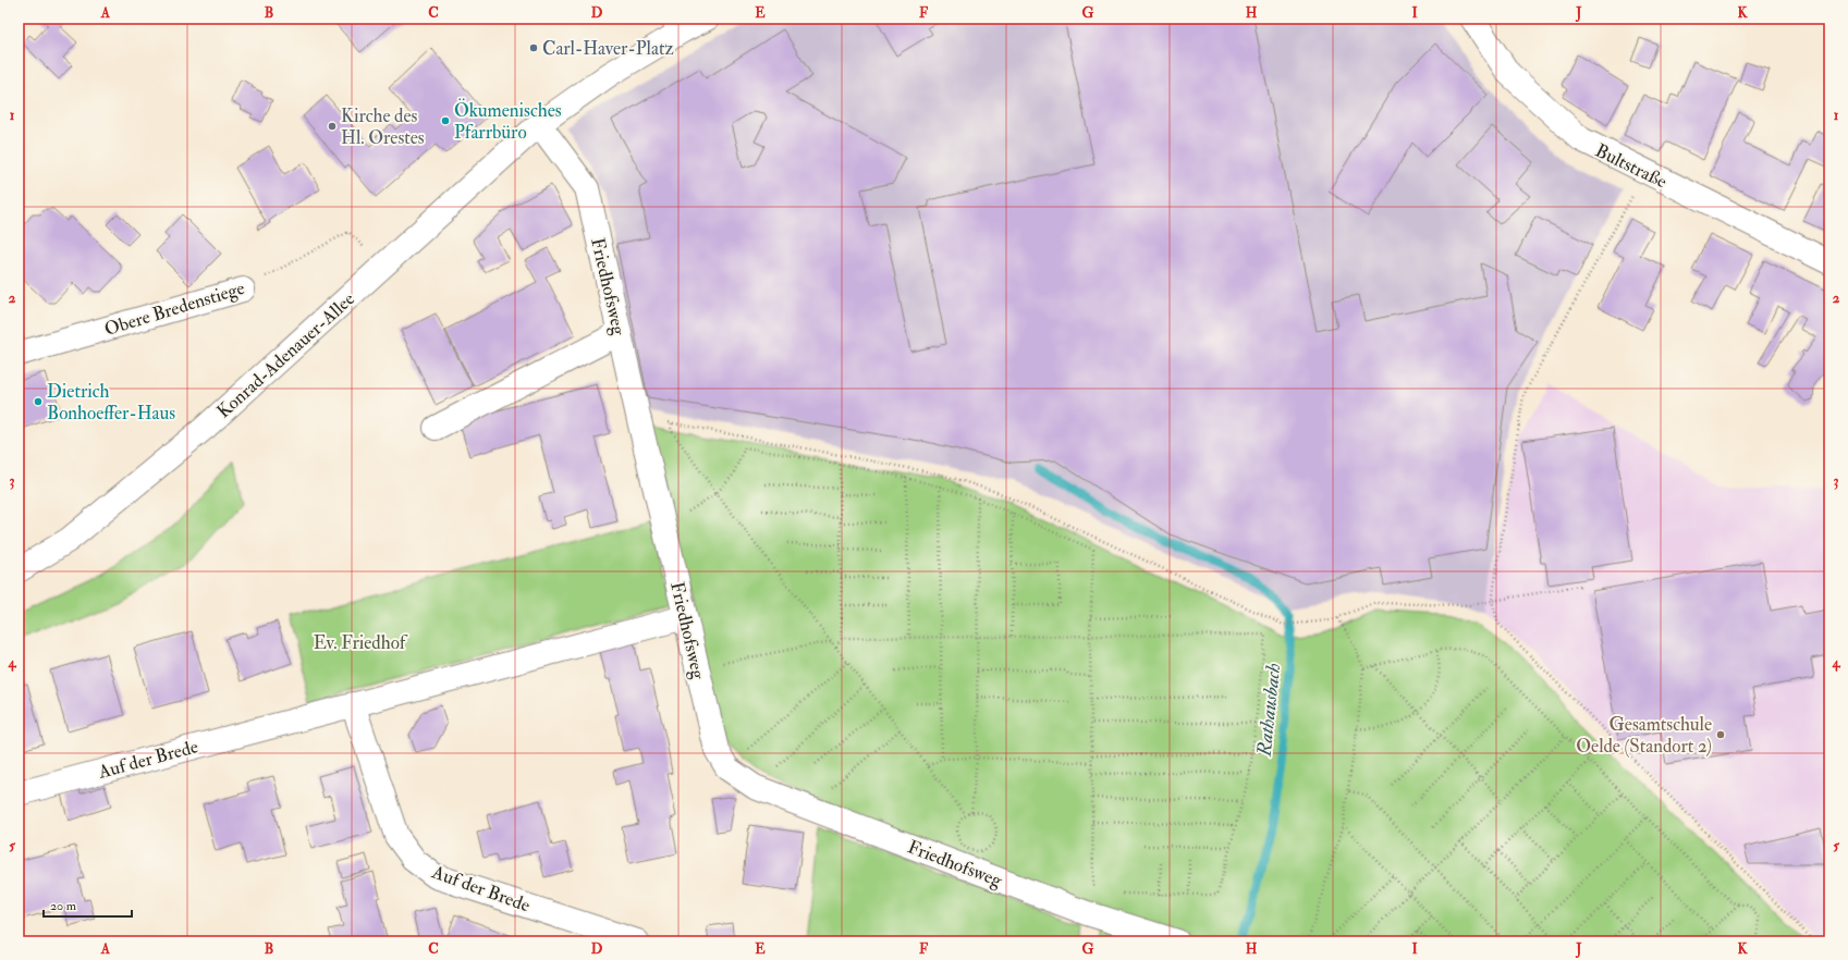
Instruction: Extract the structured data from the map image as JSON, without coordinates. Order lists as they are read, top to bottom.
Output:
{
  "streets": {
    "street": [
      "Bultstraße",
      "Friedhofsweg",
      "Obere Bredenstiege",
      "Konrad-Adenauer-Allee",
      "Auf der Brede"
    ]
  },
  "crossings": [
    ["Friedhofsweg", "Konrad-Adenauer-Allee"],
    ["Friedhofsweg", "Auf der Brede"],
    ["Obere Bredenstiege", "Konrad-Adenauer-Allee"]
  ],
  "water": ["Rathausbach"],
  "parks": ["Ev. Friedhof"],
  "places": [
    "Carl-Haver-Platz",
    "Ökumenisches Pfarrbüro",
    "Kirche des Hl. Orestes",
    "Dietrich Bonhoeffer-Haus",
    "Gesamtschule Oelde (Standort 2)"
  ],
  "scale_bar": "20 m",
  "grid": {
    "columns": [
      "A",
      "B",
      "C",
      "D",
      "E",
      "F",
      "G",
      "H",
      "I",
      "J",
      "K"
    ],
    "rows": [
      "1",
      "2",
      "3",
      "4",
      "5"
    ]
  }
}
